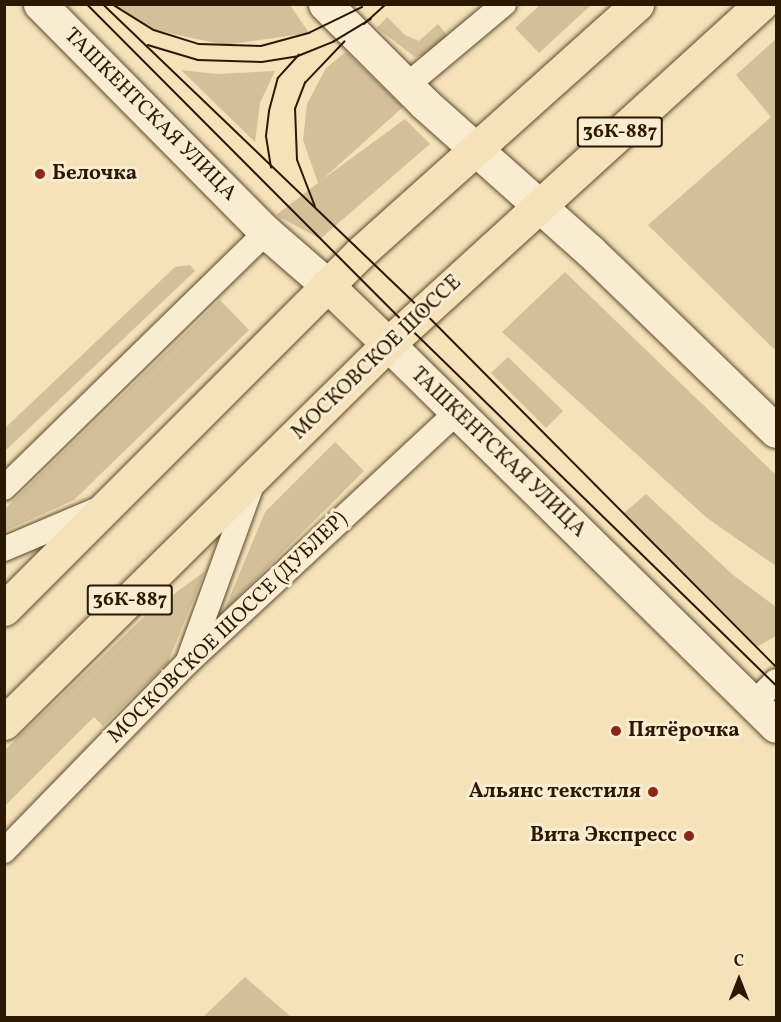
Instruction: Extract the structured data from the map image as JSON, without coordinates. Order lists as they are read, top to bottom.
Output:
{
  "streets": {
    "main road": ["ТАШКЕНТСКАЯ УЛИЦА", "36К-887", "МОСКОВСКОЕ ШОССЕ"],
    "street": ["МОСКОВСКОЕ ШОССЕ (ДУБЛЕР)"]
  },
  "crossings": [
    ["ТАШКЕНТСКАЯ УЛИЦА", "МОСКОВСКОЕ ШОССЕ"],
    ["ТАШКЕНТСКАЯ УЛИЦА", "МОСКОВСКОЕ ШОССЕ (ДУБЛЕР)"]
  ],
  "places": [
    "Белочка",
    "Пятёрочка",
    "Альянс текстиля",
    "Вита Экспресс"
  ],
  "north": "top"
}
